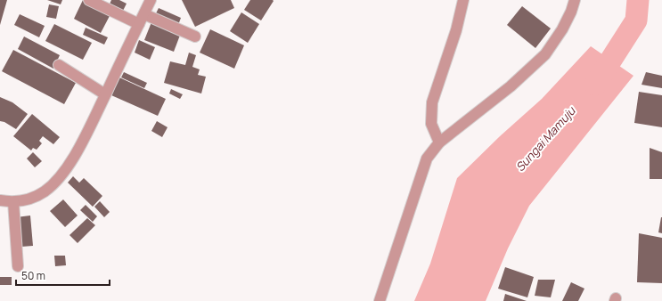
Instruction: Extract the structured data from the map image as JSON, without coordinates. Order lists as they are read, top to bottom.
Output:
{
  "water": ["Sungai Mamuju"],
  "scale_bar": "50 m"
}
